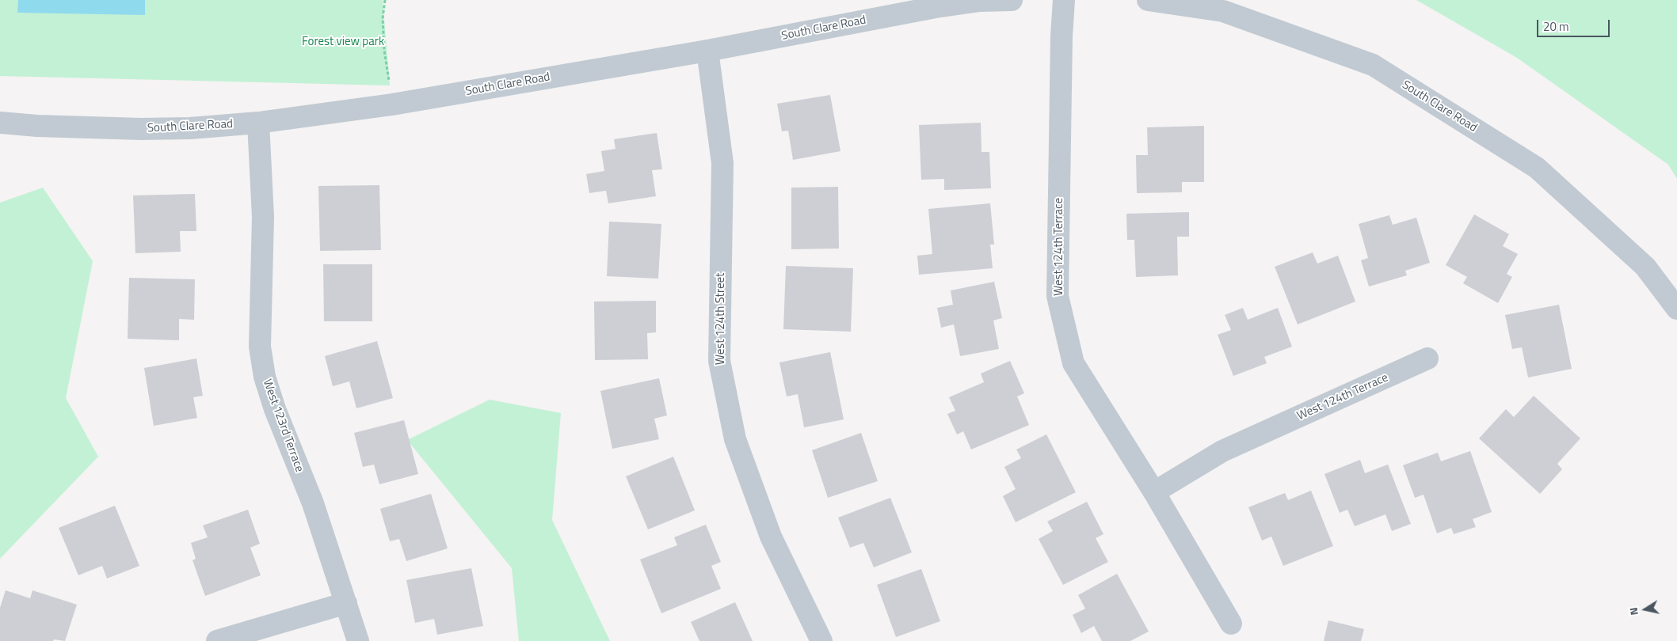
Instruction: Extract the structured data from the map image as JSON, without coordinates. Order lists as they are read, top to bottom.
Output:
{
  "streets": {
    "street": [
      "South Clare Road",
      "West 124th Terrace",
      "West 124th Street",
      "West 123rd Terrace"
    ]
  },
  "crossings": [
    ["South Clare Road", "West 124th Street"],
    ["South Clare Road", "West 123rd Terrace"]
  ],
  "parks": ["Forest view park"],
  "scale_bar": "20 m",
  "north": "left"
}
